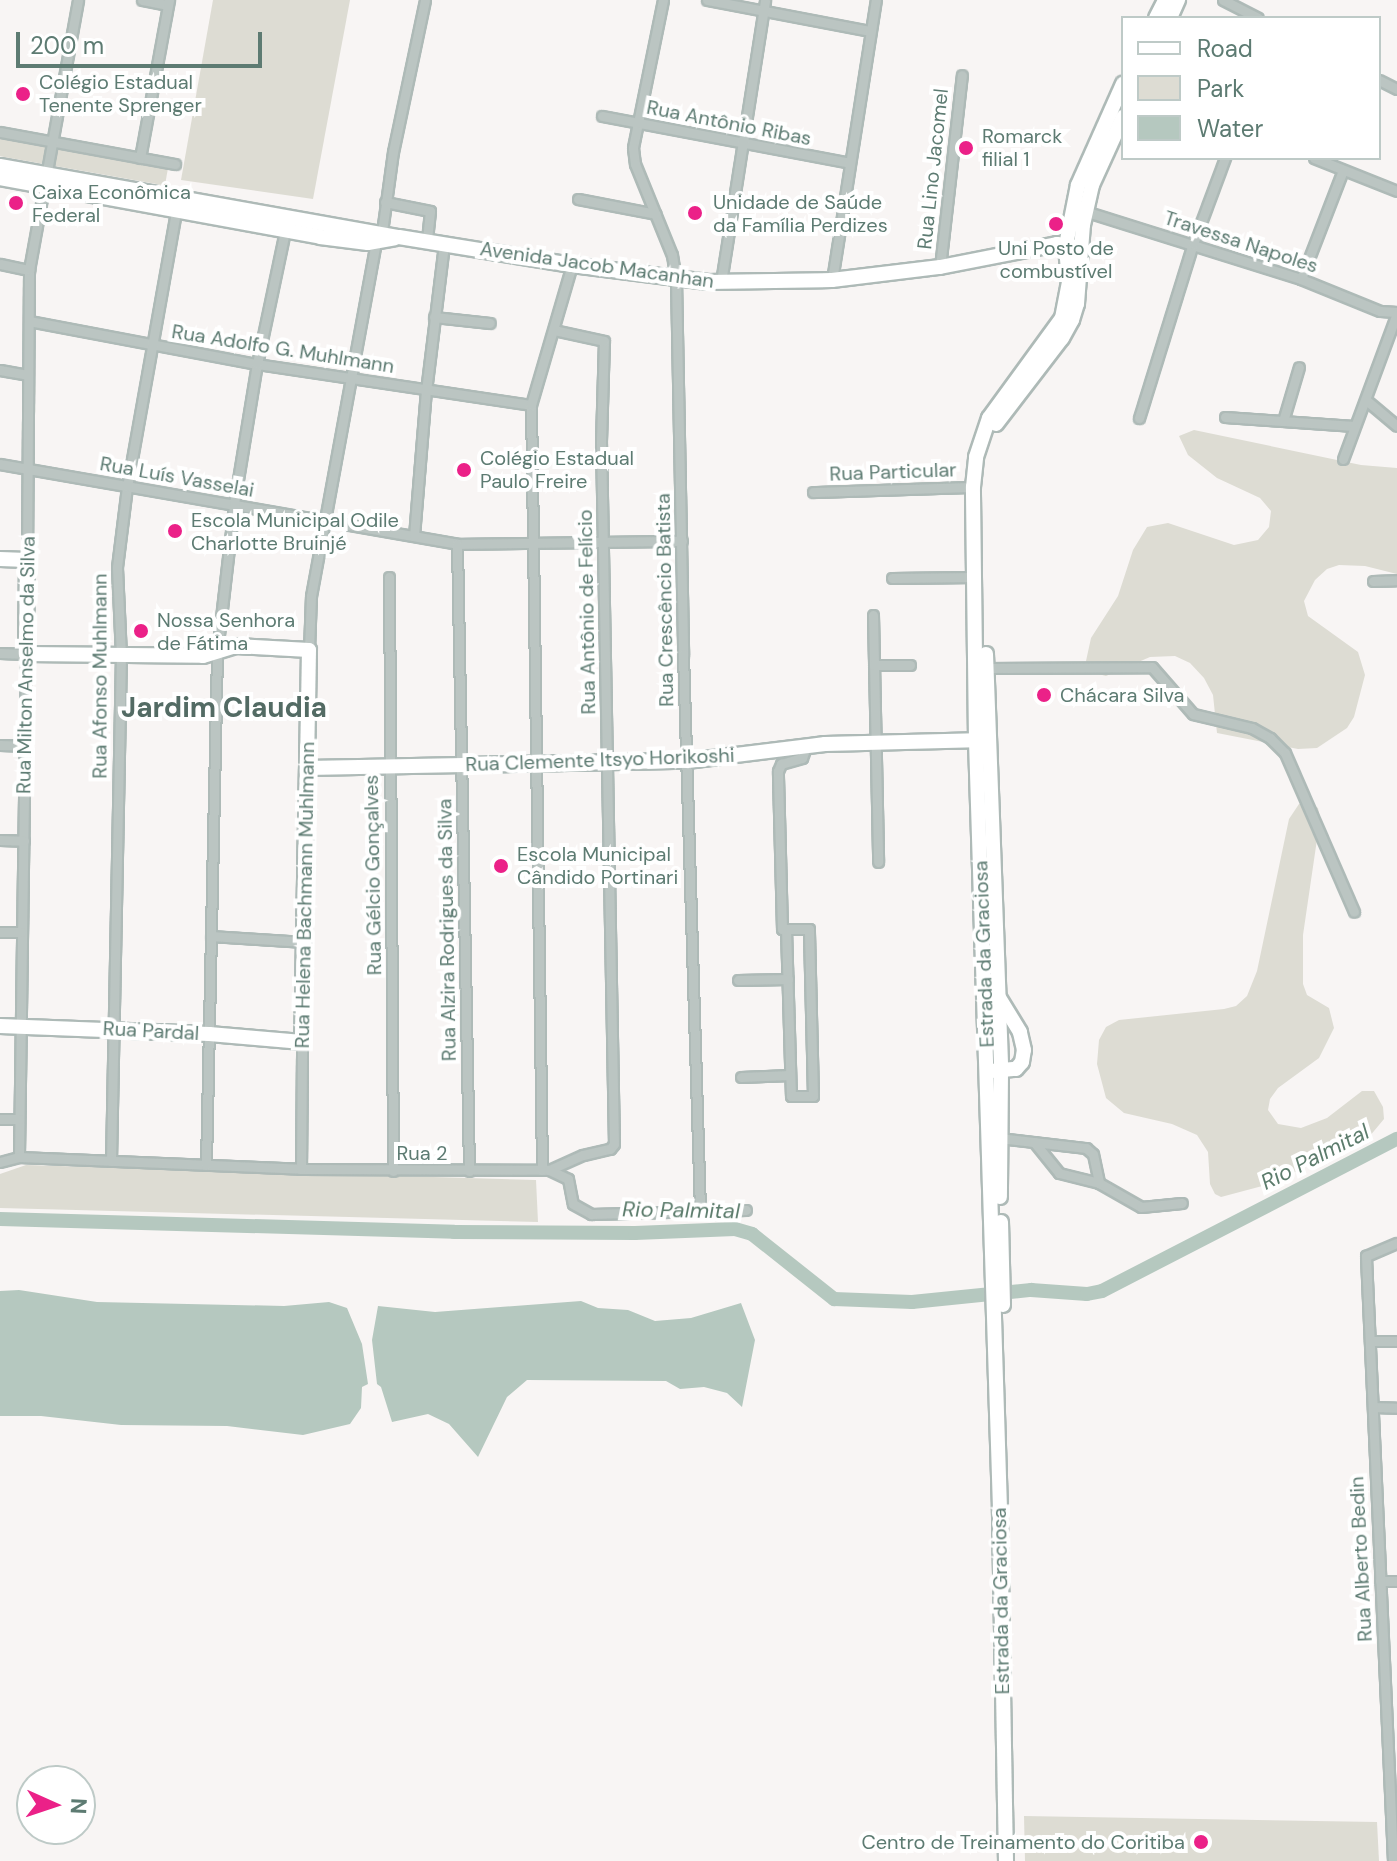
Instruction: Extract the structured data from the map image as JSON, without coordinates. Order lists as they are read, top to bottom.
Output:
{
  "streets": {
    "main road": [
      "Avenida Jacob Macanhan",
      "Rua Milton Anselmo da Silva",
      "Rua Clemente Itsyo Horikoshi",
      "Rua Helena Bachmann Muhlmann",
      "Estrada da Graciosa",
      "Rua Pardal"
    ],
    "street": [
      "Rua Antônio Ribas",
      "Rua Lino Jacomel",
      "Travessa Napoles",
      "Rua Adolfo G. Muhlmann",
      "Rua Particular",
      "Rua Luís Vasselai",
      "Rua Crescêncio Batista",
      "Rua Antônio de Felício",
      "Rua Afonso Muhlmann",
      "Rua Gélcio Gonçalves",
      "Rua Alzira Rodrigues da Silva",
      "Rua 2",
      "Rua Alberto Bedin"
    ]
  },
  "crossings": [
    ["Rua Antônio Ribas", "Rua Crescêncio Batista"],
    ["Rua Lino Jacomel", "Avenida Jacob Macanhan"],
    ["Travessa Napoles", "Estrada da Graciosa"],
    ["Avenida Jacob Macanhan", "Rua Crescêncio Batista"],
    ["Avenida Jacob Macanhan", "Rua Milton Anselmo da Silva"],
    ["Avenida Jacob Macanhan", "Rua Afonso Muhlmann"],
    ["Avenida Jacob Macanhan", "Rua Helena Bachmann Muhlmann"],
    ["Avenida Jacob Macanhan", "Estrada da Graciosa"],
    ["Rua Adolfo G. Muhlmann", "Rua Milton Anselmo da Silva"],
    ["Rua Adolfo G. Muhlmann", "Rua Afonso Muhlmann"],
    ["Rua Adolfo G. Muhlmann", "Rua Helena Bachmann Muhlmann"],
    ["Rua Particular", "Estrada da Graciosa"],
    ["Rua Luís Vasselai", "Rua Crescêncio Batista"],
    ["Rua Luís Vasselai", "Rua Antônio de Felício"],
    ["Rua Luís Vasselai", "Rua Milton Anselmo da Silva"],
    ["Rua Luís Vasselai", "Rua Afonso Muhlmann"],
    ["Rua Luís Vasselai", "Rua Helena Bachmann Muhlmann"],
    ["Rua Luís Vasselai", "Rua Alzira Rodrigues da Silva"],
    ["Rua Crescêncio Batista", "Rua Clemente Itsyo Horikoshi"],
    ["Rua Antônio de Felício", "Rua Clemente Itsyo Horikoshi"],
    ["Rua Antônio de Felício", "Rua 2"],
    ["Rua Milton Anselmo da Silva", "Rua Pardal"],
    ["Rua Milton Anselmo da Silva", "Rua 2"],
    ["Rua Afonso Muhlmann", "Rua Pardal"],
    ["Rua Afonso Muhlmann", "Rua 2"],
    ["Rua Clemente Itsyo Horikoshi", "Rua Gélcio Gonçalves"],
    ["Rua Clemente Itsyo Horikoshi", "Rua Helena Bachmann Muhlmann"],
    ["Rua Clemente Itsyo Horikoshi", "Rua Alzira Rodrigues da Silva"],
    ["Rua Clemente Itsyo Horikoshi", "Estrada da Graciosa"],
    ["Rua Gélcio Gonçalves", "Rua 2"],
    ["Rua Helena Bachmann Muhlmann", "Rua Pardal"],
    ["Rua Helena Bachmann Muhlmann", "Rua 2"],
    ["Rua Alzira Rodrigues da Silva", "Rua 2"]
  ],
  "districts": ["Jardim Claudia"],
  "water": ["Rio Palmital"],
  "places": [
    "Colégio Estadual Tenente Sprenger",
    "Romarck filial 1",
    "Caixa Econômica Federal",
    "Unidade de Saúde da Família Perdizes",
    "Uni Posto de combustível",
    "Colégio Estadual Paulo Freire",
    "Escola Municipal Odile Charlotte Bruinjé",
    "Nossa Senhora de Fátima",
    "Chácara Silva",
    "Escola Municipal Cândido Portinari",
    "Centro de Treinamento do Coritiba"
  ],
  "legend": ["Road", "Park", "Water"],
  "scale_bar": "200 m",
  "north": "right"
}
